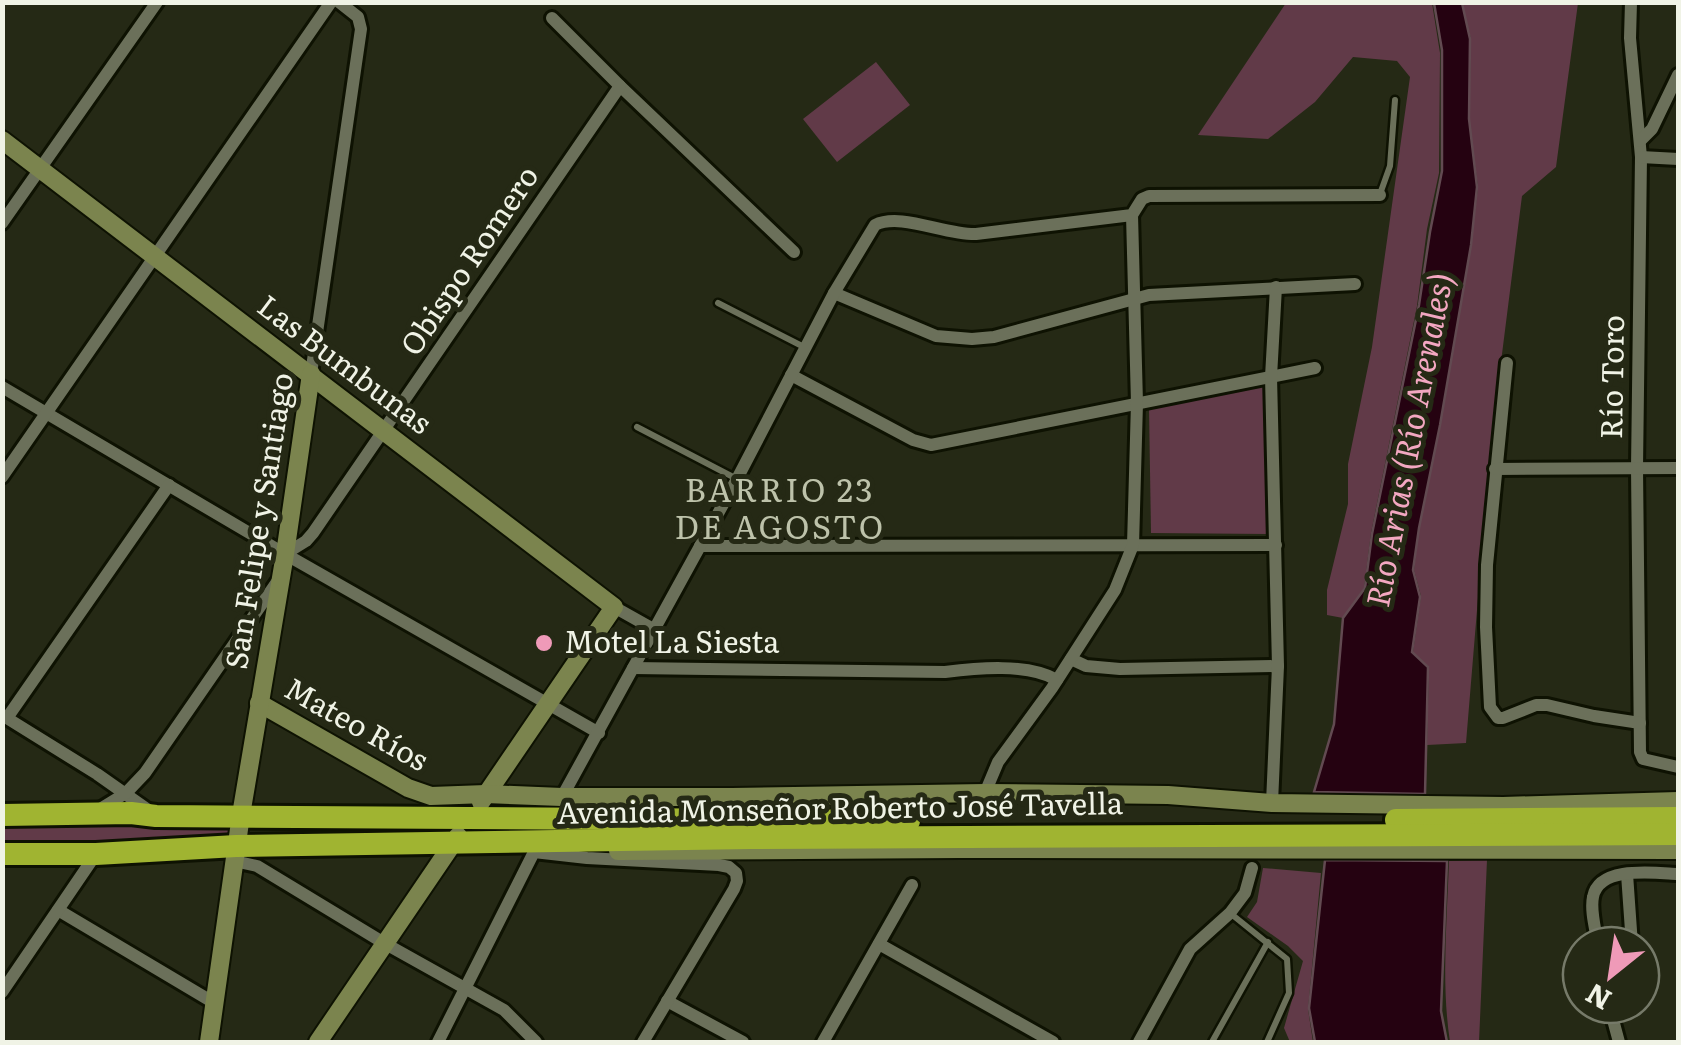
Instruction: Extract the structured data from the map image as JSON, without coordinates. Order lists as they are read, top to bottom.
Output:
{
  "streets": {
    "highway": ["Avenida Monseñor Roberto José Tavella"],
    "street": [
      "Obispo Romero",
      "Las Bumbunas",
      "Río Toro",
      "San Felipe y Santiago",
      "Mateo Ríos"
    ]
  },
  "crossings": [
    ["Obispo Romero", "Las Bumbunas"],
    ["Obispo Romero", "San Felipe y Santiago"],
    ["Las Bumbunas", "San Felipe y Santiago"],
    ["San Felipe y Santiago", "Mateo Ríos"],
    ["San Felipe y Santiago", "Avenida Monseñor Roberto José Tavella"],
    ["Mateo Ríos", "Avenida Monseñor Roberto José Tavella"]
  ],
  "districts": ["BARRIO 23 DE AGOSTO"],
  "water": ["Río Arias (Río Arenales)"],
  "places": ["Motel La Siesta"],
  "north": "bottom left"
}
